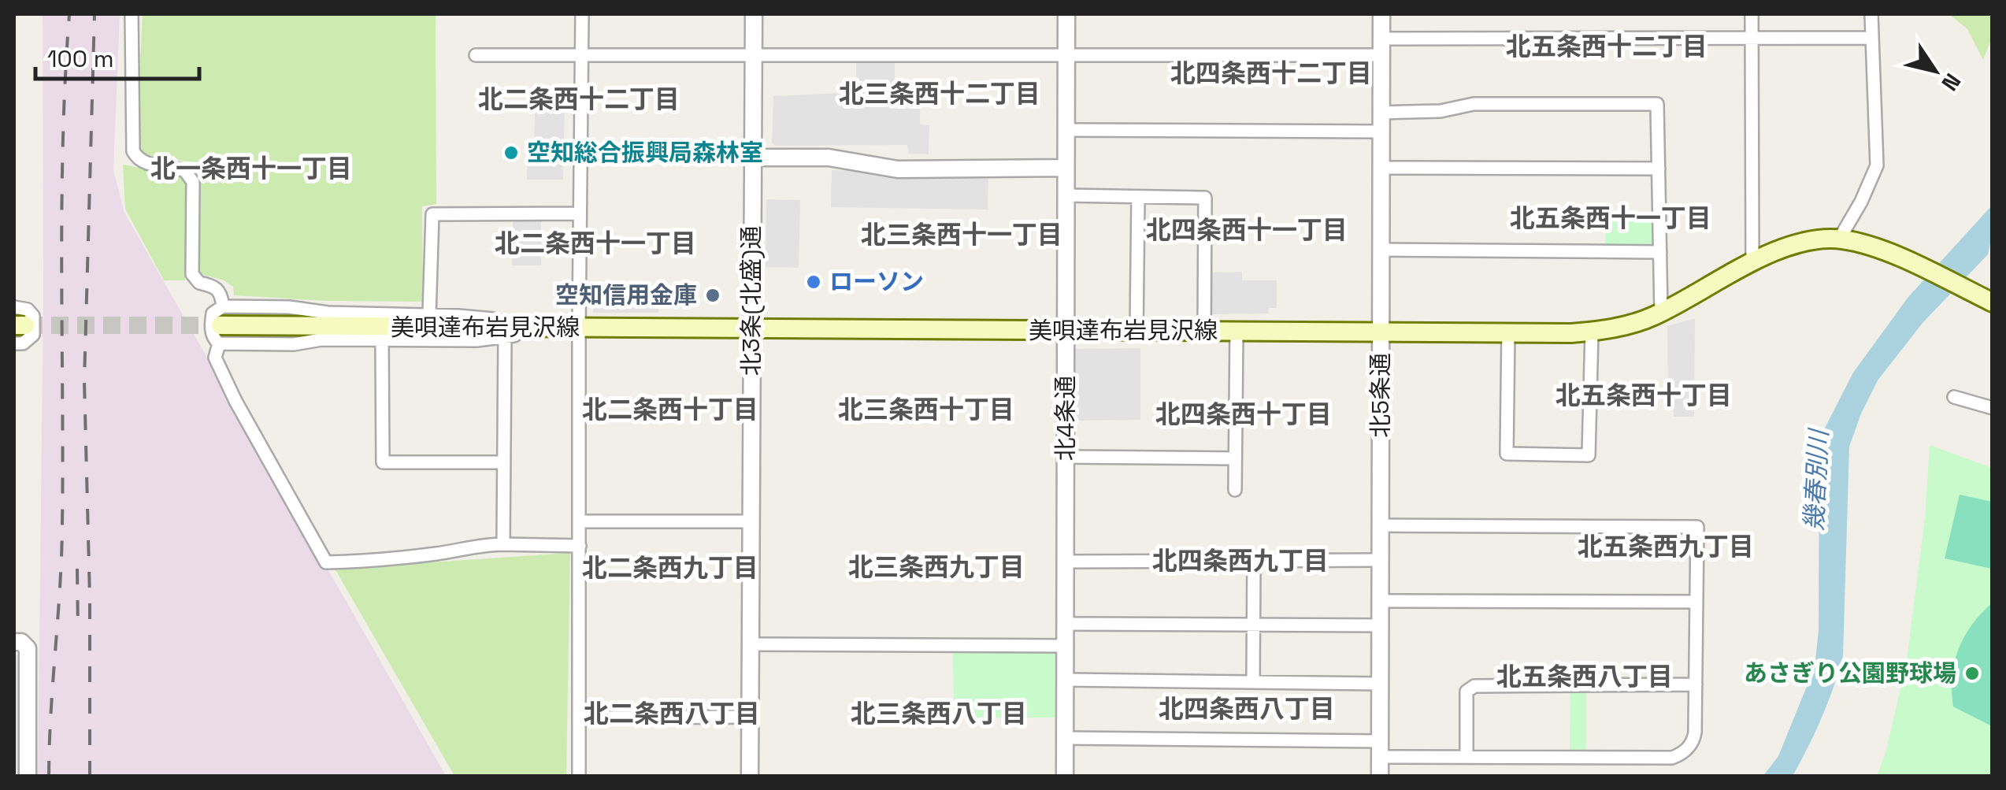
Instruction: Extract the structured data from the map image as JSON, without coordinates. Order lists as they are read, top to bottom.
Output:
{
  "streets": {
    "main road": ["美唄達布岩見沢線"],
    "street": ["北3条(北盛)通", "北5条通", "北4条通"]
  },
  "crossings": [
    ["北3条(北盛)通", "美唄達布岩見沢線"],
    ["美唄達布岩見沢線", "北5条通"],
    ["美唄達布岩見沢線", "北4条通"]
  ],
  "districts": [
    "北五条西十二丁目",
    "北四条西十二丁目",
    "北三条西十二丁目",
    "北二条西十二丁目",
    "北一条西十一丁目",
    "北五条西十一丁目",
    "北四条西十一丁目",
    "北三条西十一丁目",
    "北二条西十一丁目",
    "北五条西十丁目",
    "北二条西十丁目",
    "北三条西十丁目",
    "北四条西十丁目",
    "北五条西九丁目",
    "北四条西九丁目",
    "北三条西九丁目",
    "北二条西九丁目",
    "北五条西八丁目",
    "北四条西八丁目",
    "北二条西八丁目",
    "北三条西八丁目"
  ],
  "water": ["幾春別川"],
  "places": [
    "空知総合振興局森林室",
    "ローソン",
    "空知信用金庫",
    "あさぎり公園野球場"
  ],
  "scale_bar": "100 m",
  "north": "bottom right"
}
